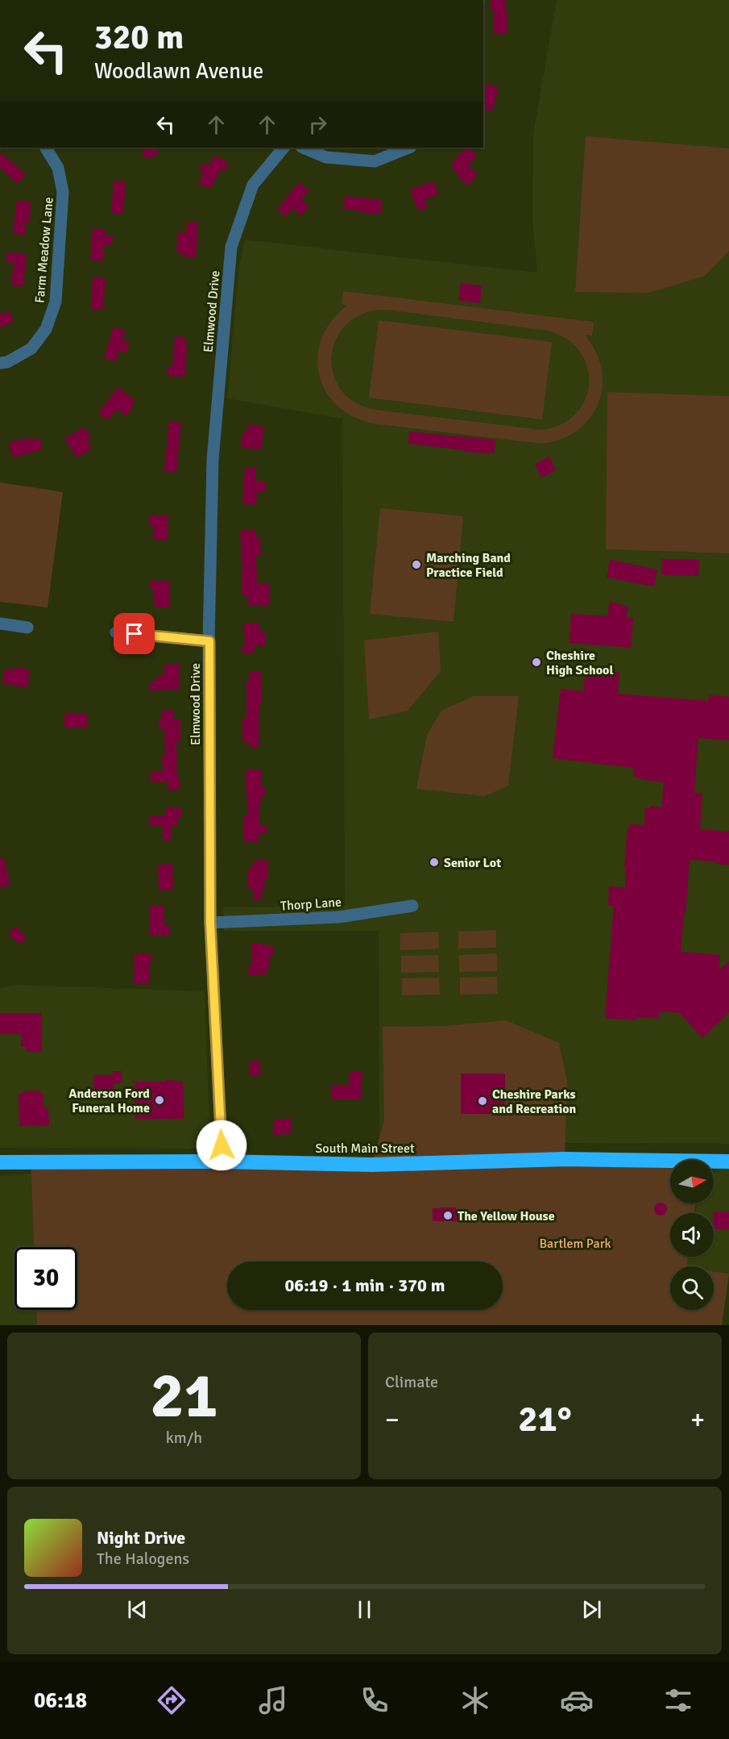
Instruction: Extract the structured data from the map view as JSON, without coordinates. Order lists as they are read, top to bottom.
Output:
{
  "streets": {
    "highway": ["South Main Street"],
    "street": ["Farm Meadow Lane", "Elmwood Drive", "Thorp Lane"]
  },
  "crossings": [
    ["Elmwood Drive", "Thorp Lane"],
    ["Elmwood Drive", "South Main Street"]
  ],
  "parks": ["Bartlem Park"],
  "places": [
    "Marching Band Practice Field",
    "Cheshire High School",
    "Senior Lot",
    "Anderson Ford Funeral Home",
    "Cheshire Parks and Recreation",
    "The Yellow House"
  ],
  "north": "right",
  "page": {
    "turn": ["320 m", "Woodlawn Avenue"],
    "limit": "30",
    "trip": "06:19 · 1 min · 370 m",
    "tile": [
      ["21", "km/h"],
      "Climate"
    ],
    "heat": ["−", "21°", "+"],
    "song": ["Night Drive", "The Halogens"],
    "tabs": "06:18"
  }
}
